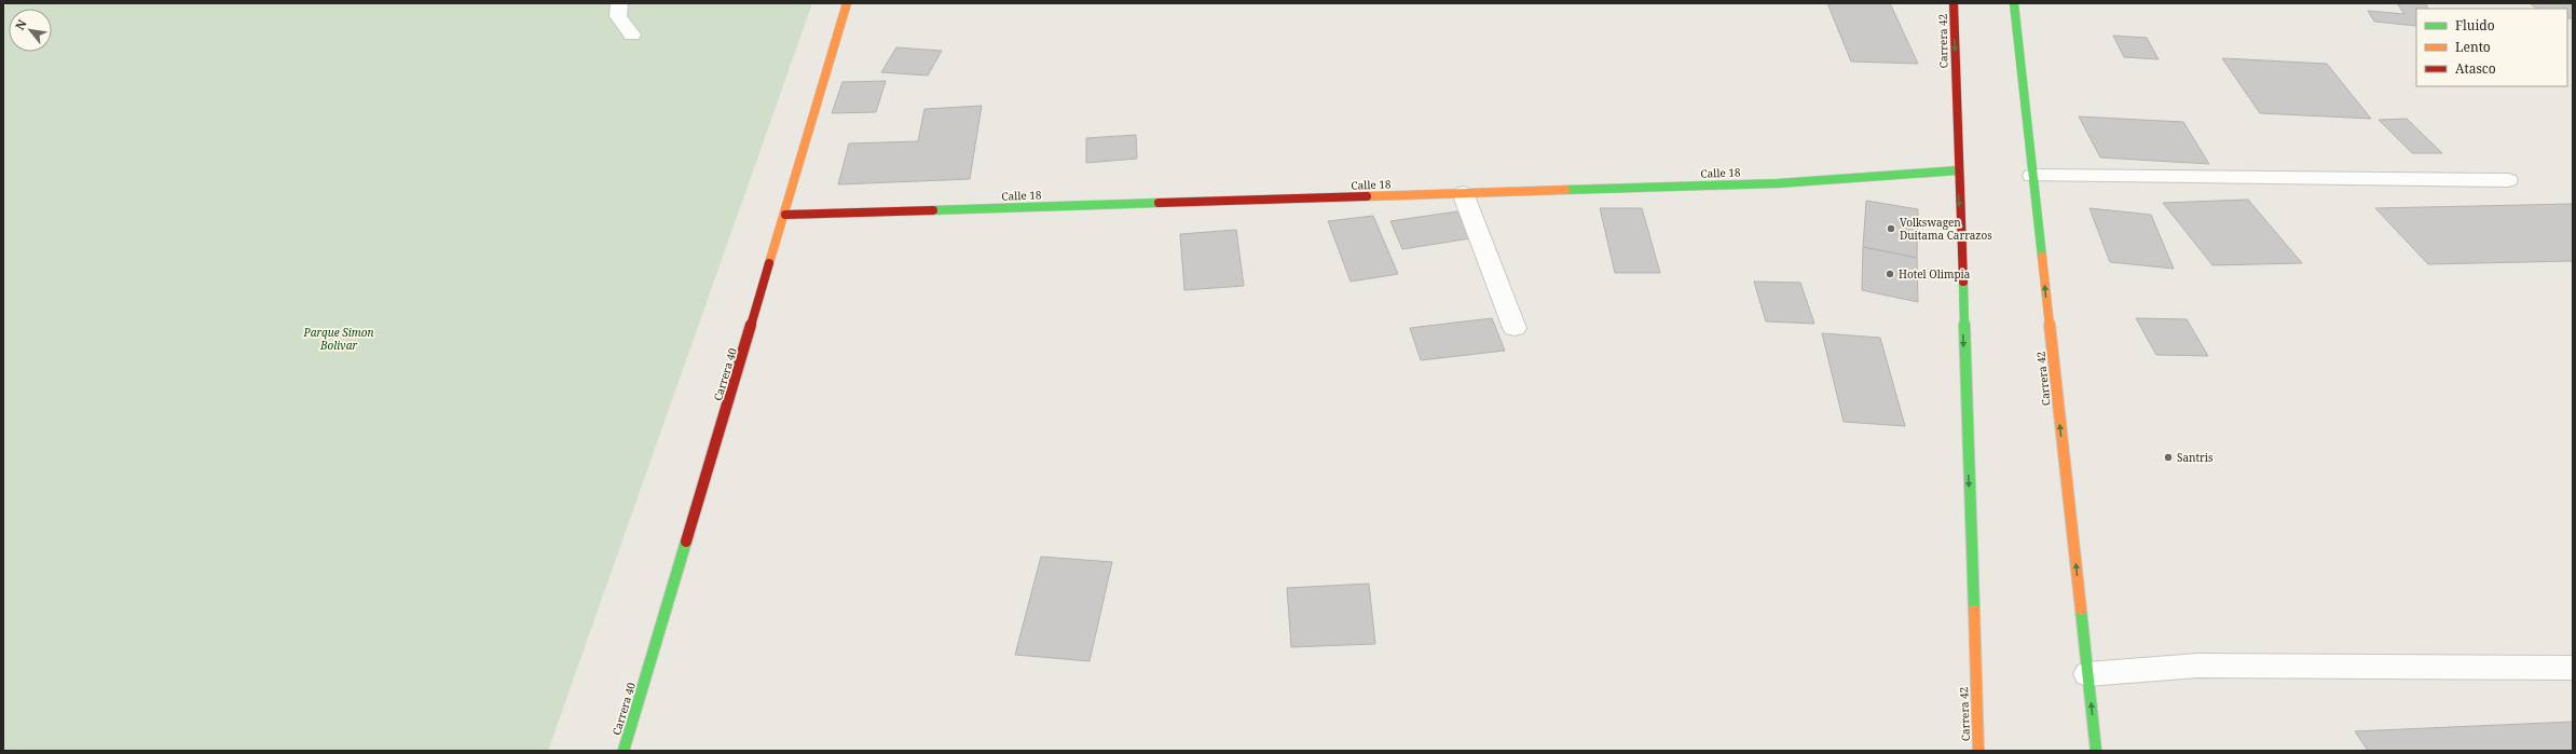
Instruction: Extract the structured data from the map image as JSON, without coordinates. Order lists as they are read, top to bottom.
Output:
{
  "streets": {
    "main road": ["Carrera 42", "Calle 18", "Carrera 40"]
  },
  "crossings": [
    ["Carrera 42", "Calle 18"],
    ["Calle 18", "Carrera 40"]
  ],
  "parks": ["Parque Simon Bolivar"],
  "places": ["Volkswagen Duitama Carrazos", "Hotel Olimpia", "Santris"],
  "legend": ["Fluido", "Lento", "Atasco"],
  "north": "top left"
}
